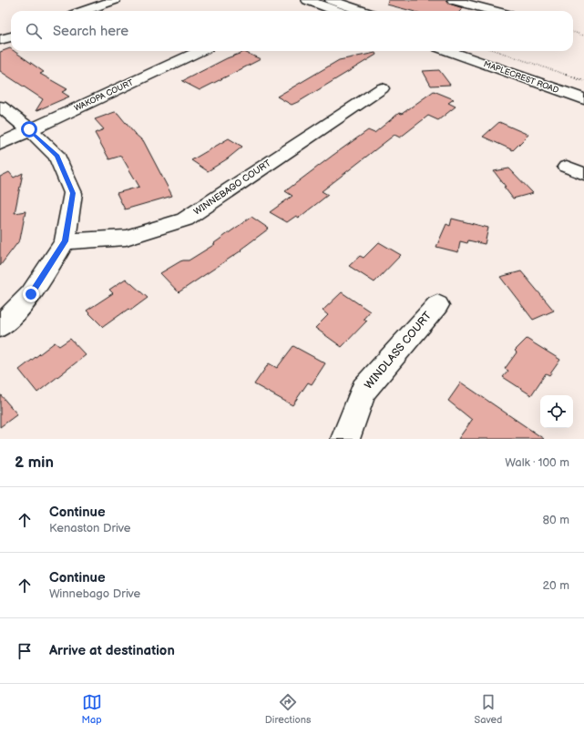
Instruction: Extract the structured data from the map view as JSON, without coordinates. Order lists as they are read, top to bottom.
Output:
{
  "streets": {
    "street": [
      "MAPLECREST ROAD",
      "WAKOPA COURT",
      "WINNEBAGO COURT",
      "WINDLASS COURT"
    ]
  },
  "page": {
    "search": "Search here",
    "heading": ["2 min", "Walk · 100 m"],
    "list": [
      ["Continue", "Kenaston Drive", "80 m"],
      ["Continue", "Winnebago Drive", "20 m"],
      "Arrive at destination"
    ],
    "nav": ["Map", "Directions", "Saved"]
  }
}
